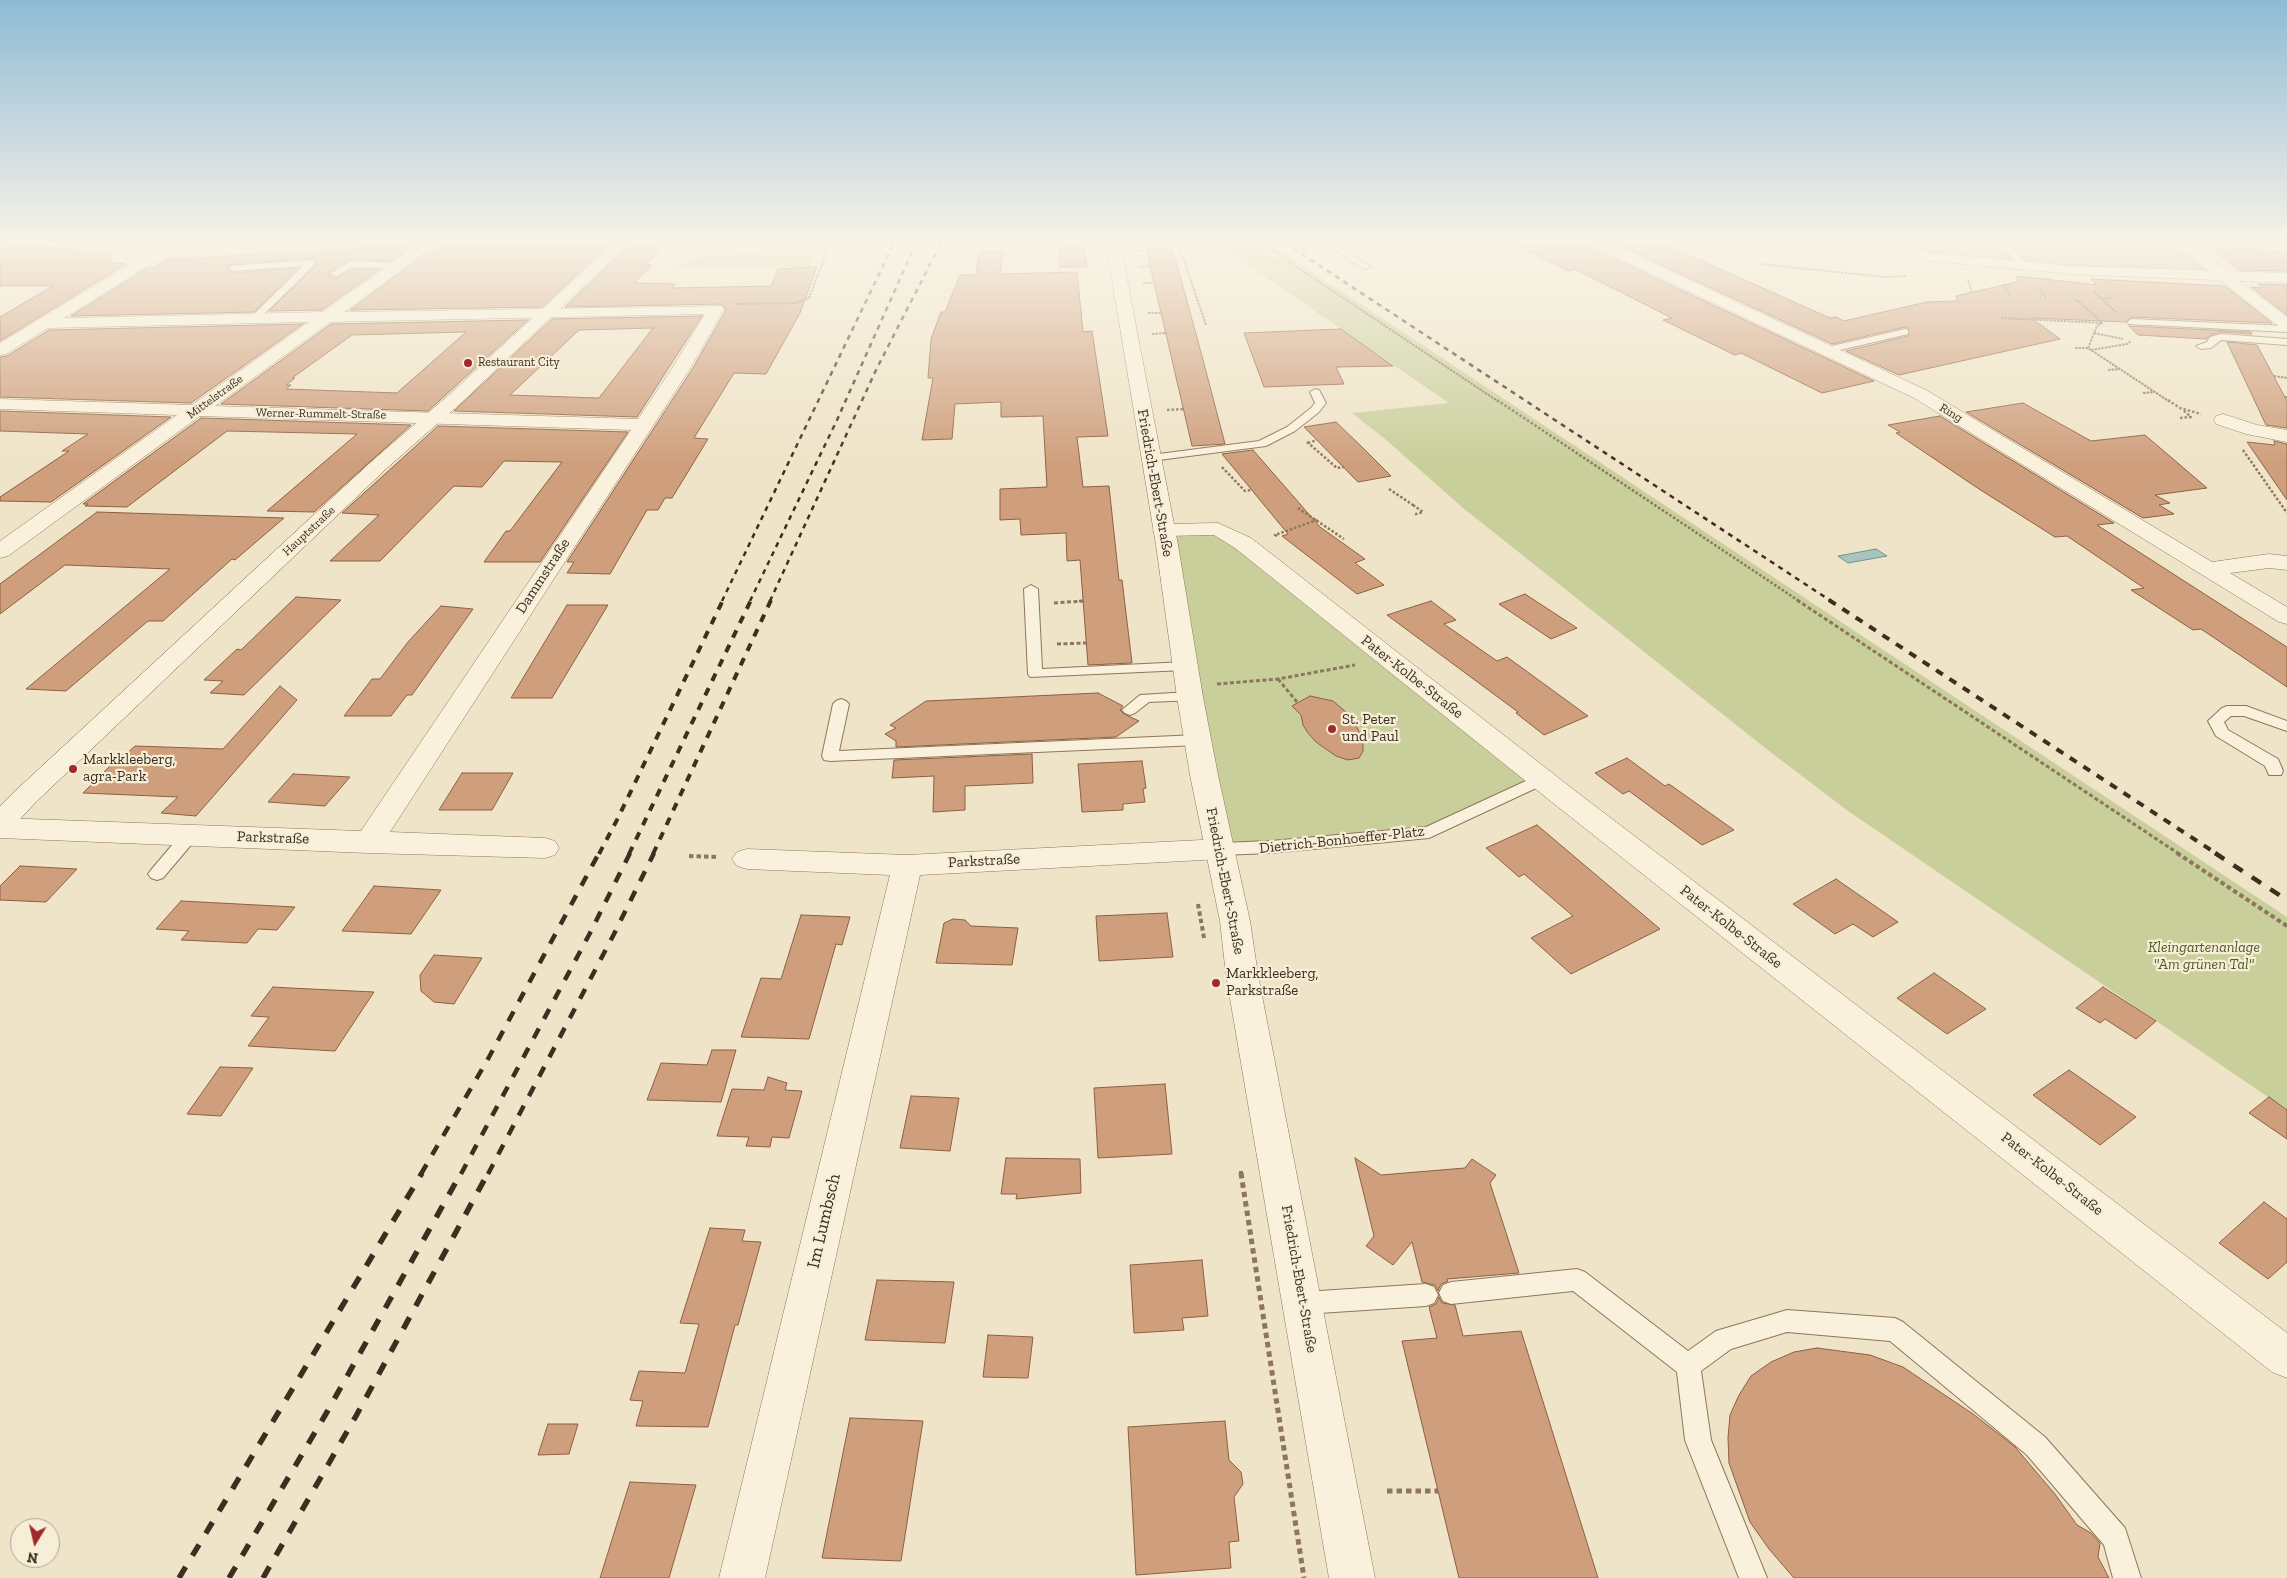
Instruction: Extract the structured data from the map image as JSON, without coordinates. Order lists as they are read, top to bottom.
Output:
{
  "streets": {
    "street": [
      "Mittelstraße",
      "Ring",
      "Werner-Rummelt-Straße",
      "Friedrich-Ebert-Straße",
      "Hauptstraße",
      "Dammstraße",
      "Pater-Kolbe-Straße",
      "Parkstraße",
      "Im Lumbsch"
    ],
    "lane": ["Dietrich-Bonhoeffer-Platz"]
  },
  "crossings": [
    ["Mittelstraße", "Werner-Rummelt-Straße"],
    ["Werner-Rummelt-Straße", "Hauptstraße"],
    ["Werner-Rummelt-Straße", "Dammstraße"],
    ["Friedrich-Ebert-Straße", "Pater-Kolbe-Straße"],
    ["Friedrich-Ebert-Straße", "Parkstraße"],
    ["Friedrich-Ebert-Straße", "Dietrich-Bonhoeffer-Platz"],
    ["Dammstraße", "Parkstraße"],
    ["Pater-Kolbe-Straße", "Dietrich-Bonhoeffer-Platz"],
    ["Parkstraße", "Dietrich-Bonhoeffer-Platz"],
    ["Parkstraße", "Im Lumbsch"]
  ],
  "parks": ["Kleingartenanlage \"Am grünen Tal\""],
  "places": [
    "Restaurant City",
    "St. Peter und Paul",
    "Markkleeberg, agra-Park",
    "Markkleeberg, Parkstraße"
  ],
  "north": "bottom"
}
